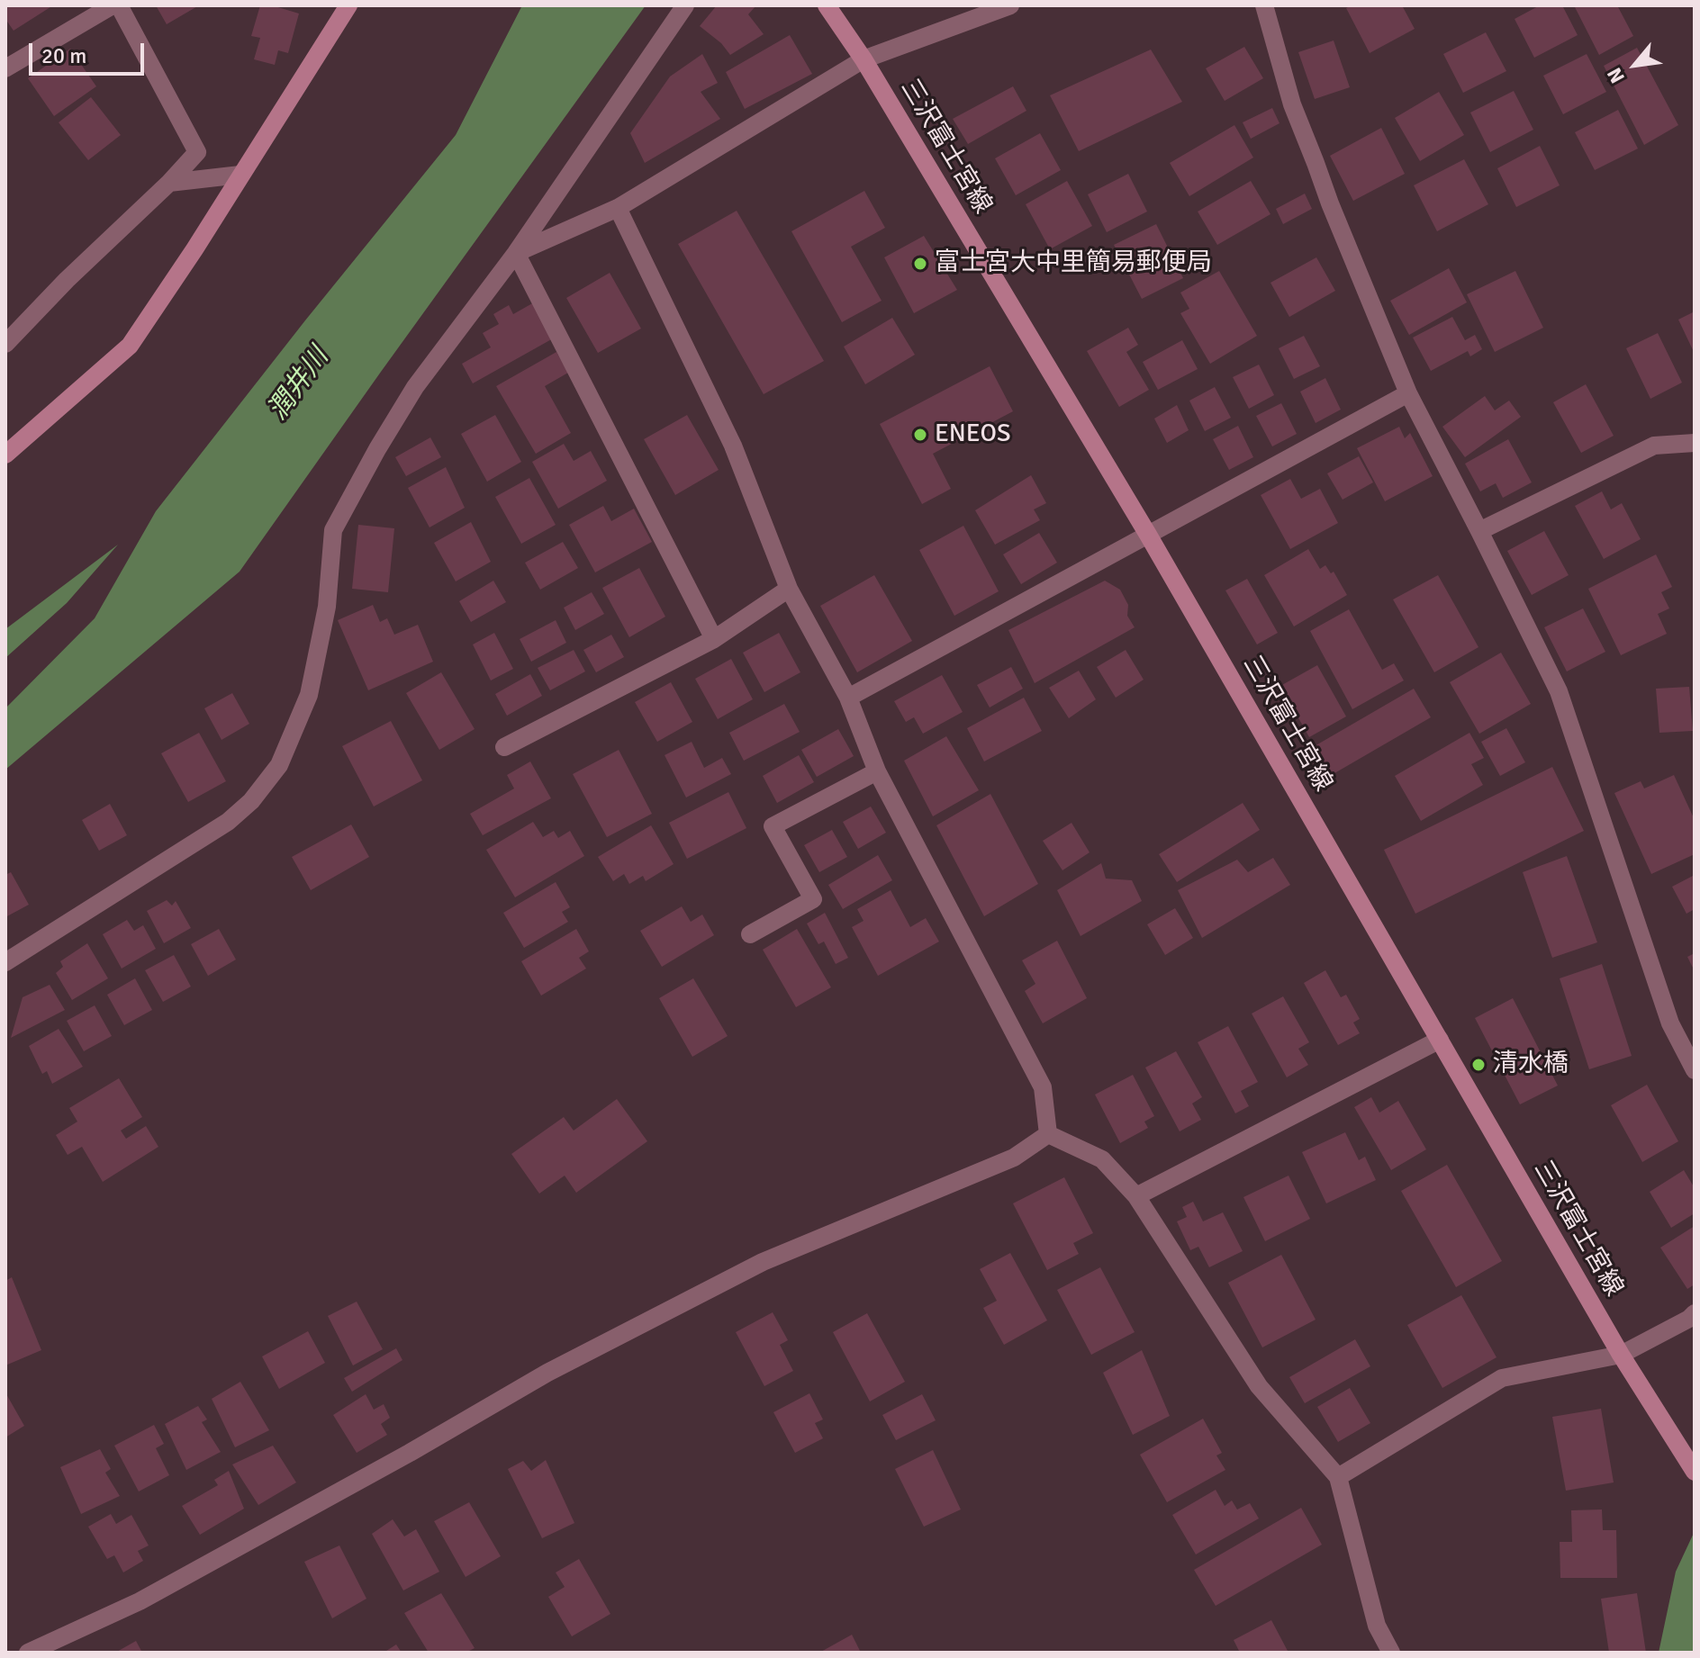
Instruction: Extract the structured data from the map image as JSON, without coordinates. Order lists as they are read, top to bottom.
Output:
{
  "streets": {
    "main road": ["三沢富士宮線"]
  },
  "water": ["潤井川"],
  "places": ["富士宮大中里簡易郵便局", "ENEOS", "清水橋"],
  "scale_bar": "20 m",
  "north": "bottom left"
}
